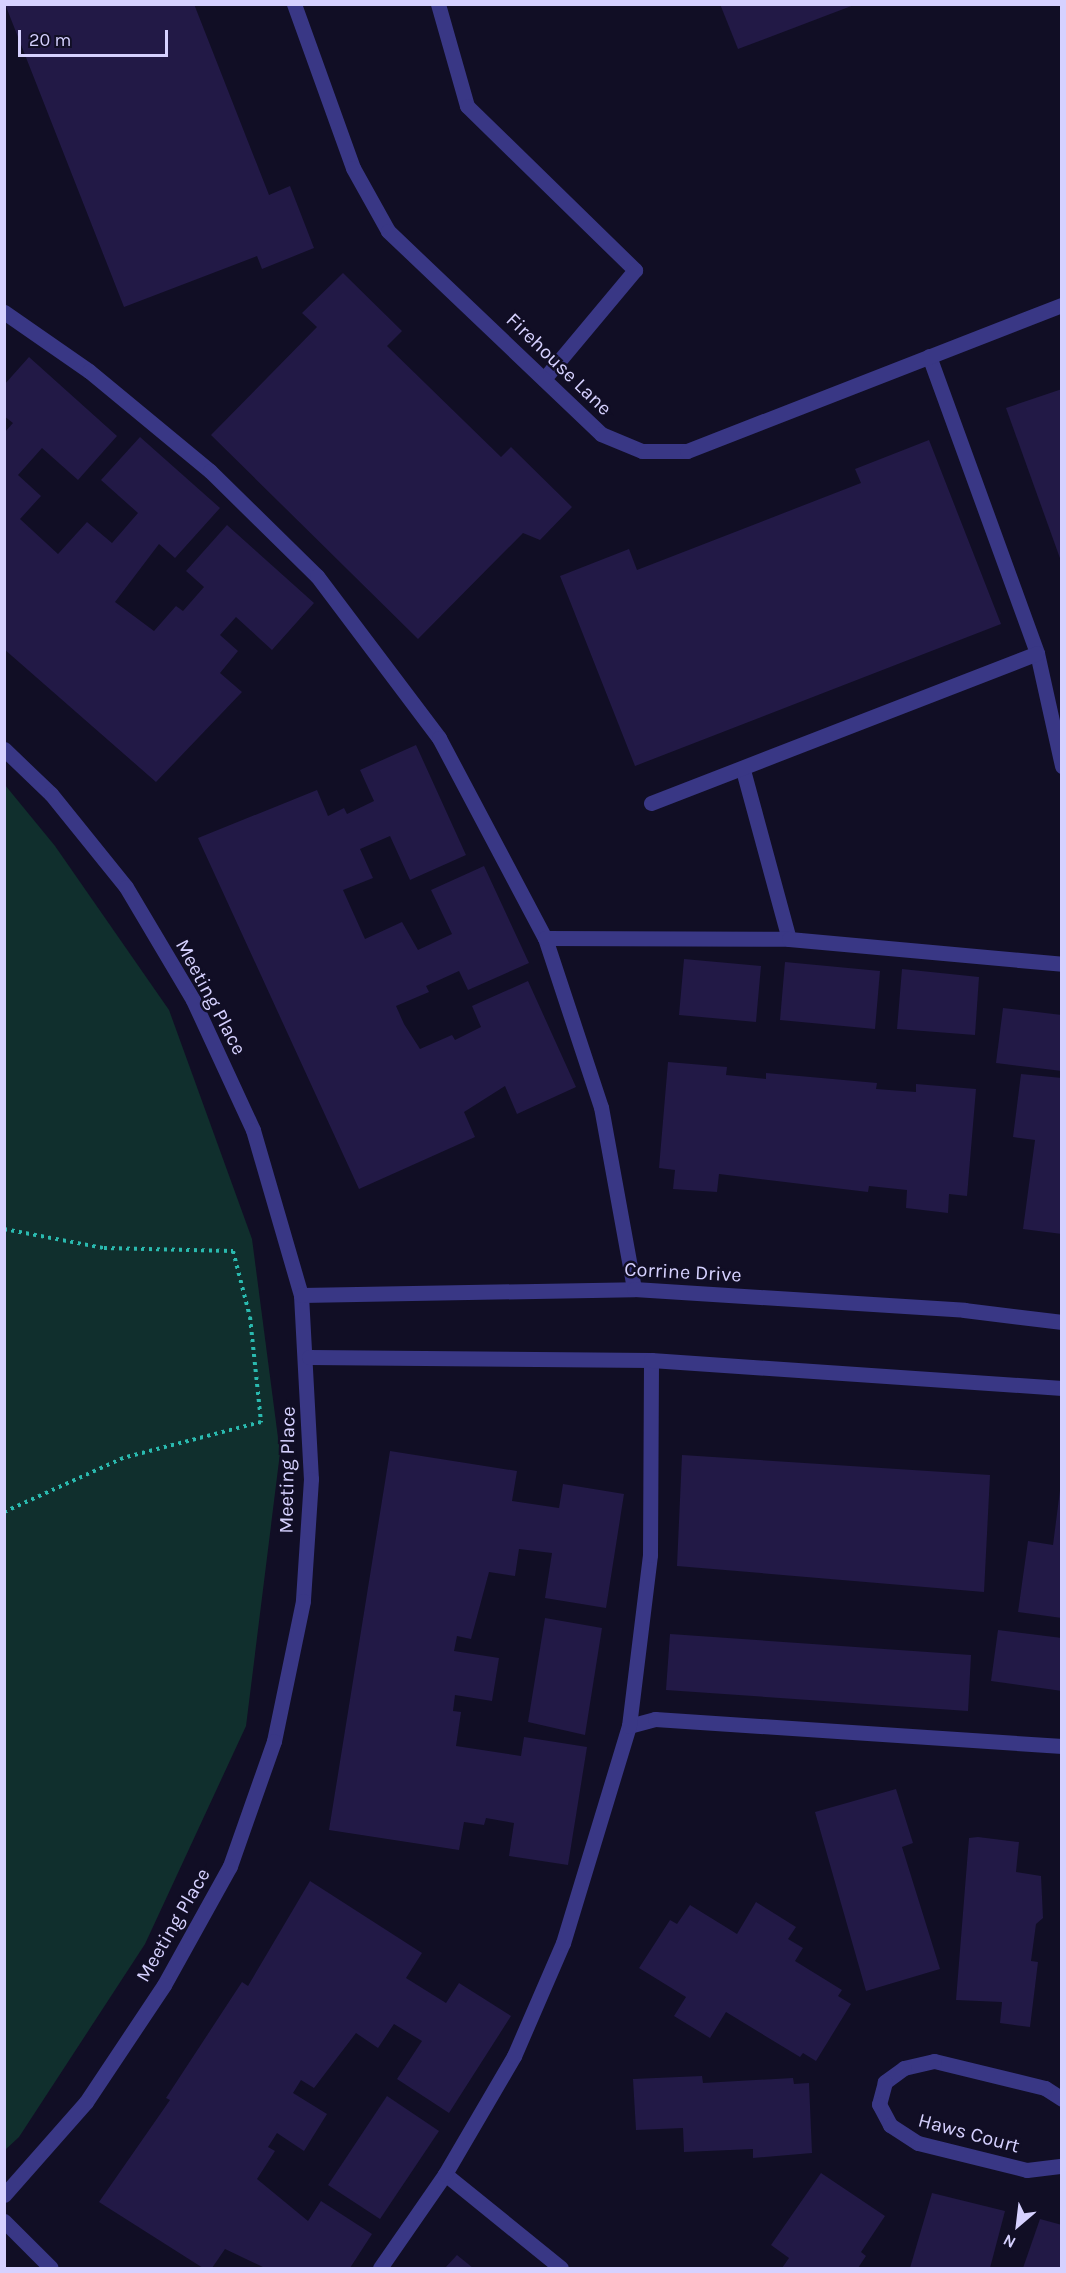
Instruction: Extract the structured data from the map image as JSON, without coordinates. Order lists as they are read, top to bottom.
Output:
{
  "streets": {
    "street": [
      "Firehouse Lane",
      "Meeting Place",
      "Corrine Drive",
      "Haws Court"
    ]
  },
  "crossings": [
    ["Meeting Place", "Corrine Drive"]
  ],
  "scale_bar": "20 m",
  "north": "bottom left"
}
